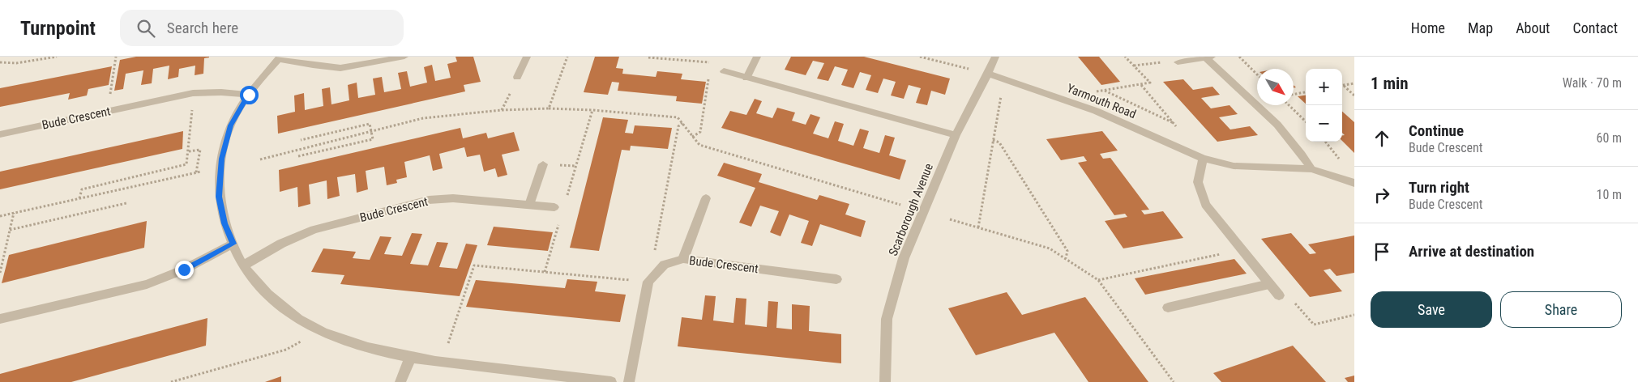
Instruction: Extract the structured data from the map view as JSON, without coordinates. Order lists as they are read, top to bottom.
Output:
{
  "streets": {
    "street": ["Yarmouth Road", "Bude Crescent", "Scarborough Avenue"]
  },
  "crossings": [
    ["Yarmouth Road", "Scarborough Avenue"]
  ],
  "north": "bottom right",
  "page": {
    "header": "Turnpoint",
    "search": "Search here",
    "nav": [
      "Home",
      "Map",
      "About",
      "Contact"
    ],
    "heading": ["1 min", "Walk · 70 m"],
    "map_buttons": ["+", "−"],
    "list": [
      ["Continue", "Bude Crescent", "60 m"],
      ["Turn right", "Bude Crescent", "10 m"],
      "Arrive at destination"
    ],
    "buttons": ["Save", "Share"]
  }
}
